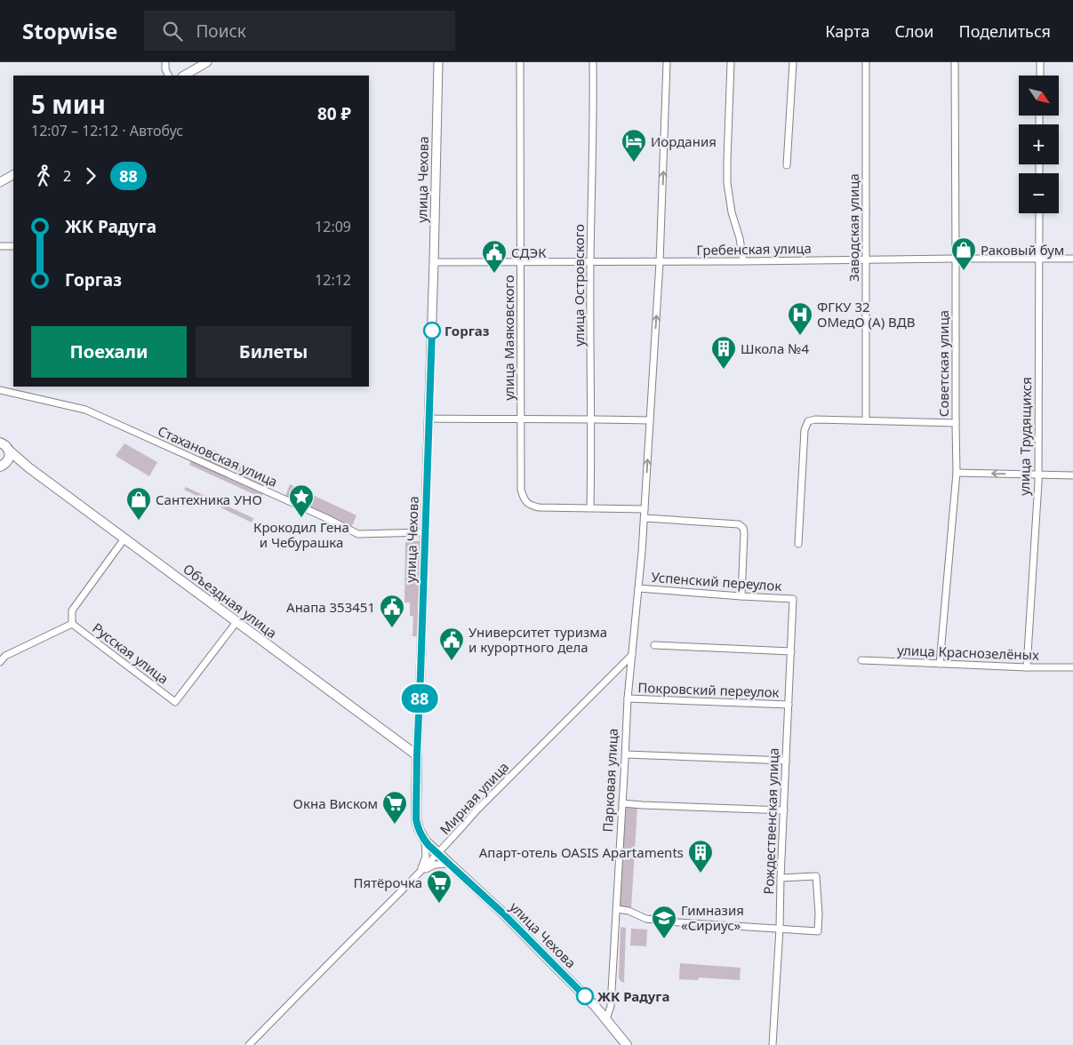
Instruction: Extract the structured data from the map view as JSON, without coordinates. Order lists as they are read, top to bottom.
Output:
{
  "streets": {
    "main road": ["улица Чехова", "Объездная улица"],
    "street": [
      "Заводская улица",
      "Гребенская улица",
      "улица Островского",
      "улица Маяковского",
      "Советская улица",
      "улица Трудящихся",
      "Стахановская улица",
      "Успенский переулок",
      "улица Краснозелёных",
      "Русская улица",
      "Покровский переулок",
      "Парковая улица",
      "Мирная улица",
      "Рождественская улица"
    ]
  },
  "crossings": [
    ["улица Чехова", "Гребенская улица"],
    ["улица Чехова", "Стахановская улица"],
    ["улица Чехова", "Объездная улица"],
    ["улица Чехова", "Парковая улица"],
    ["улица Чехова", "Мирная улица"],
    ["Заводская улица", "Гребенская улица"],
    ["Гребенская улица", "улица Островского"],
    ["Гребенская улица", "улица Маяковского"],
    ["Гребенская улица", "Советская улица"],
    ["Гребенская улица", "улица Трудящихся"],
    ["Гребенская улица", "Парковая улица"],
    ["улица Островского", "улица Маяковского"],
    ["Советская улица", "улица Краснозелёных"],
    ["улица Трудящихся", "улица Краснозелёных"],
    ["Успенский переулок", "Парковая улица"],
    ["Успенский переулок", "Рождественская улица"],
    ["Объездная улица", "Русская улица"],
    ["Покровский переулок", "Парковая улица"],
    ["Покровский переулок", "Рождественская улица"],
    ["Парковая улица", "Мирная улица"]
  ],
  "one_way": ["Парковая улица"],
  "places": {
    "hotel": ["Иордания"],
    "shop": ["Раковый бум", "Сантехника УНО"],
    "public building": ["СДЭК", "Анапа 353451", "Университет туризма и курортного дела"],
    "other": ["Горгаз", "ЖК Радуга"],
    "hospital": ["ФГКУ 32 ОМедО (А) ВДВ"],
    "building": ["Школа №4", "Апарт-отель OASIS Apartaments"],
    "place": ["Крокодил Гена и Чебурашка"],
    "supermarket": ["Окна Виском", "Пятёрочка"],
    "school or university": ["Гимназия «Сириус»"]
  },
  "lines": ["bus line 88"],
  "north": "bottom right",
  "page": {
    "header": "Stopwise",
    "search": "Поиск",
    "nav": ["Карта", "Слои", "Поделиться"],
    "on_map": "88",
    "map_buttons": ["+", "−"],
    "heading": ["5 мин", "12:07 – 12:12 · Автобус", "80 ₽"],
    "legs": ["2", "88"],
    "list": [
      {
        "name": "ЖК Радуга",
        "value": "12:09"
      },
      {
        "name": "Горгаз",
        "value": "12:12"
      }
    ],
    "buttons": ["Поехали", "Билеты"]
  }
}
